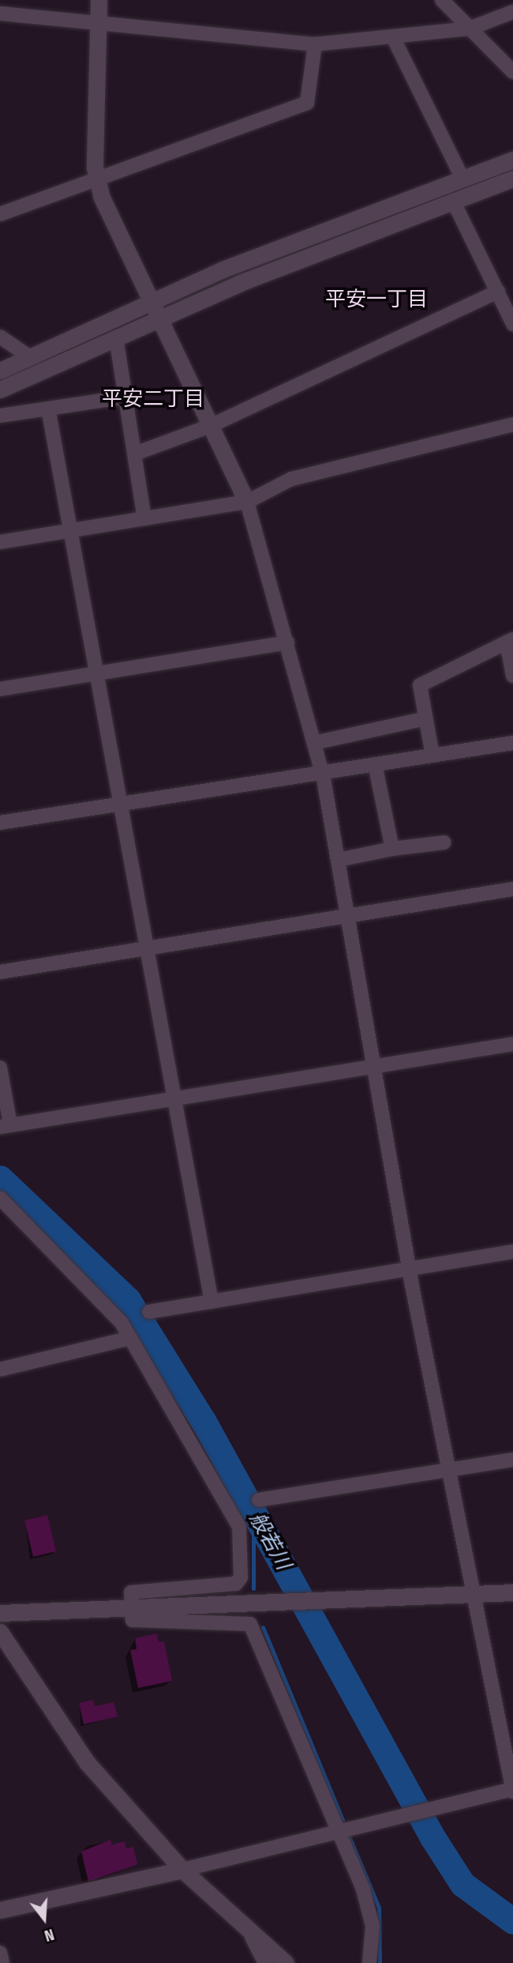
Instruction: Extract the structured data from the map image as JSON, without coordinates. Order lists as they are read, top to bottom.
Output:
{
  "districts": ["平安一丁目", "平安二丁目"],
  "water": ["般若川"],
  "north": "bottom"
}
